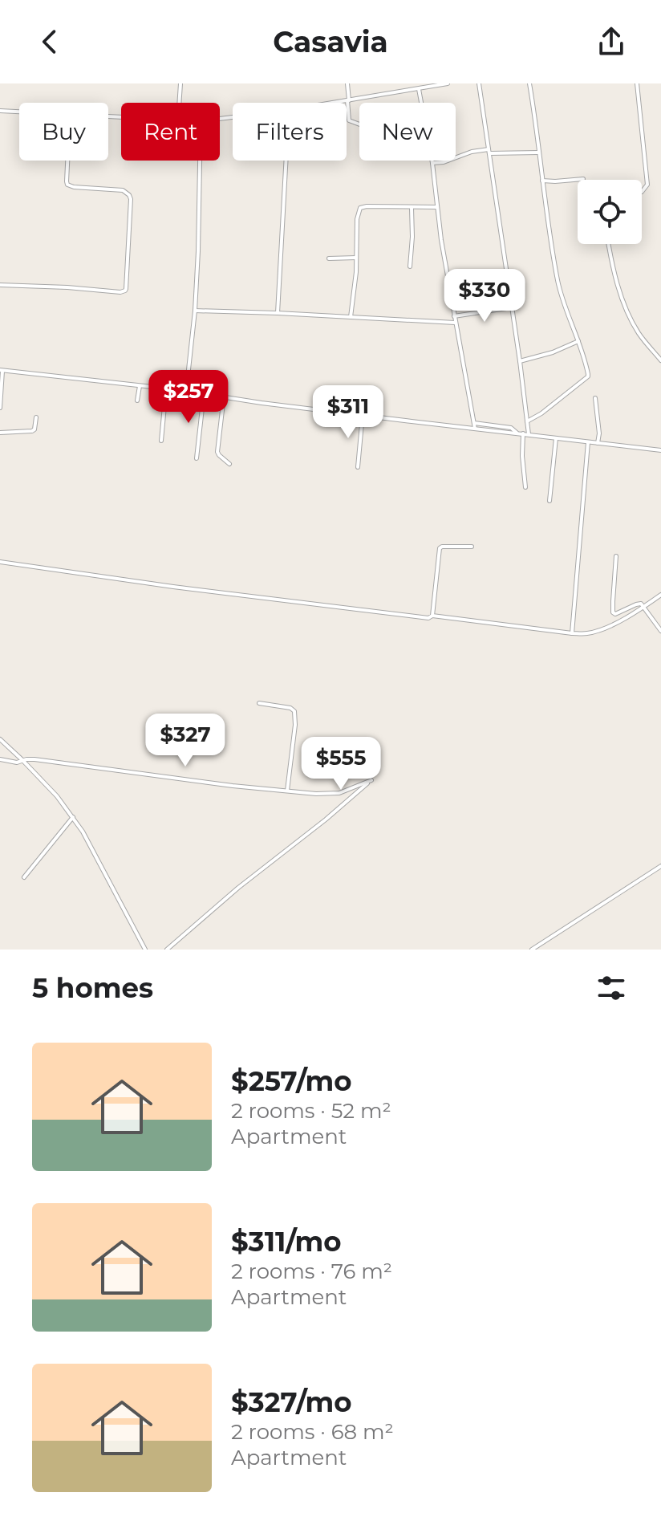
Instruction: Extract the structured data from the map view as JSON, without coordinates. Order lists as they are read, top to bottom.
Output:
{
  "page": {
    "header": "Casavia",
    "chip": [
      "Buy",
      "Rent",
      "Filters",
      "New"
    ],
    "price": [
      "$330",
      "$257",
      "$311",
      "$327",
      "$555"
    ],
    "heading": "5 homes",
    "list": [
      {
        "name": "$257/mo",
        "note": "2 rooms · 52 m² · Apartment"
      },
      {
        "name": "$311/mo",
        "note": "2 rooms · 76 m² · Apartment"
      },
      {
        "name": "$327/mo",
        "note": "2 rooms · 68 m² · Apartment"
      }
    ]
  }
}
